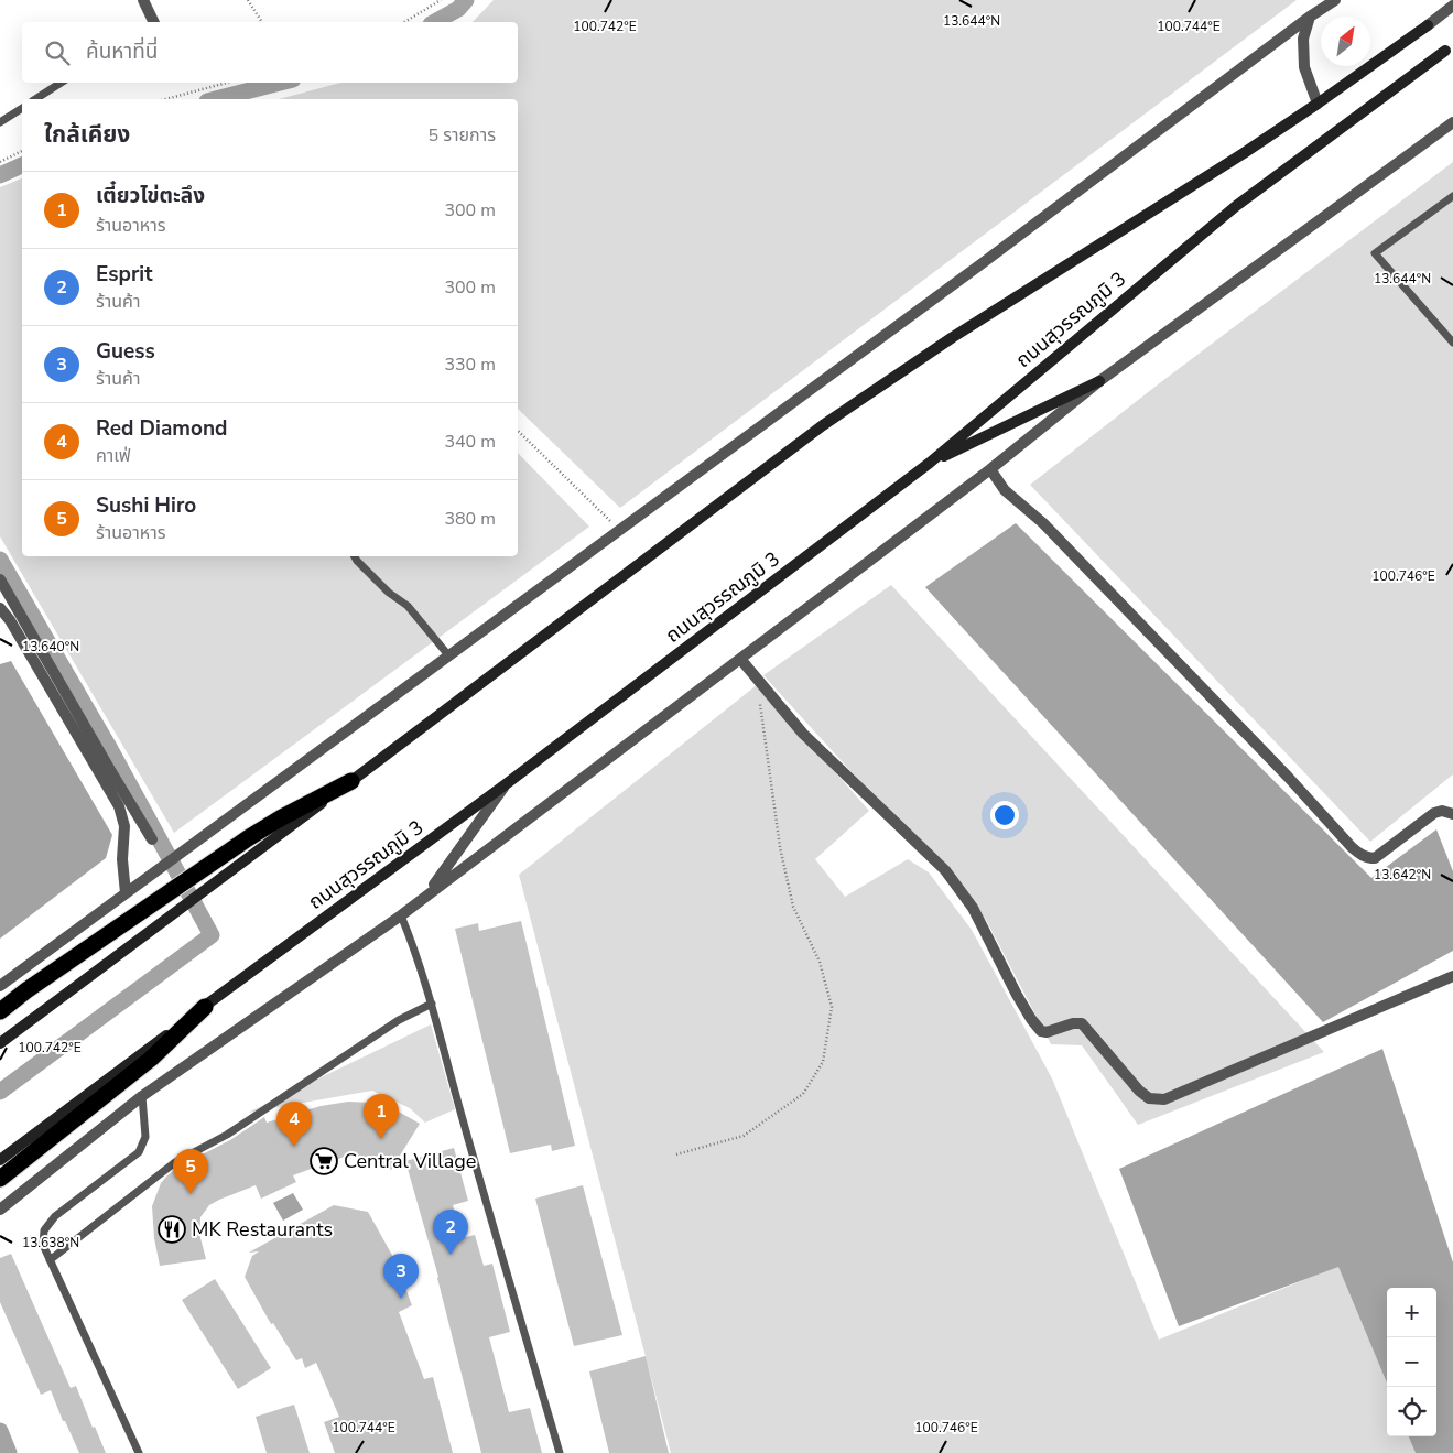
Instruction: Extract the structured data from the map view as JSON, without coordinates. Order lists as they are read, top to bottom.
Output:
{
  "streets": {
    "main road": ["ถนนสุวรรณภูมิ 3"]
  },
  "places": {
    "supermarket": ["Central Village"],
    "restaurant": ["MK Restaurants"]
  },
  "north": "top right",
  "page": {
    "search": "ค้นหาที่นี่",
    "heading": ["ใกล้เคียง", "5 รายการ"],
    "list": [
      {
        "mark": "1",
        "name": "เตี๋ยวไข่ตะลึง",
        "note": "ร้านอาหาร",
        "value": "300 m"
      },
      {
        "mark": "2",
        "name": "Esprit",
        "note": "ร้านค้า",
        "value": "300 m"
      },
      {
        "mark": "3",
        "name": "Guess",
        "note": "ร้านค้า",
        "value": "330 m"
      },
      {
        "mark": "4",
        "name": "Red Diamond",
        "note": "คาเฟ่",
        "value": "340 m"
      },
      {
        "mark": "5",
        "name": "Sushi Hiro",
        "note": "ร้านอาหาร",
        "value": "380 m"
      }
    ],
    "pins": [
      "1",
      "4",
      "5",
      "2",
      "3"
    ],
    "map_buttons": ["+", "−"]
  },
  "coordinates": [
    "13.644°N",
    "100.742°E",
    "100.744°E",
    "100.746°E",
    "13.640°N",
    "13.642°N",
    "13.638°N"
  ]
}
